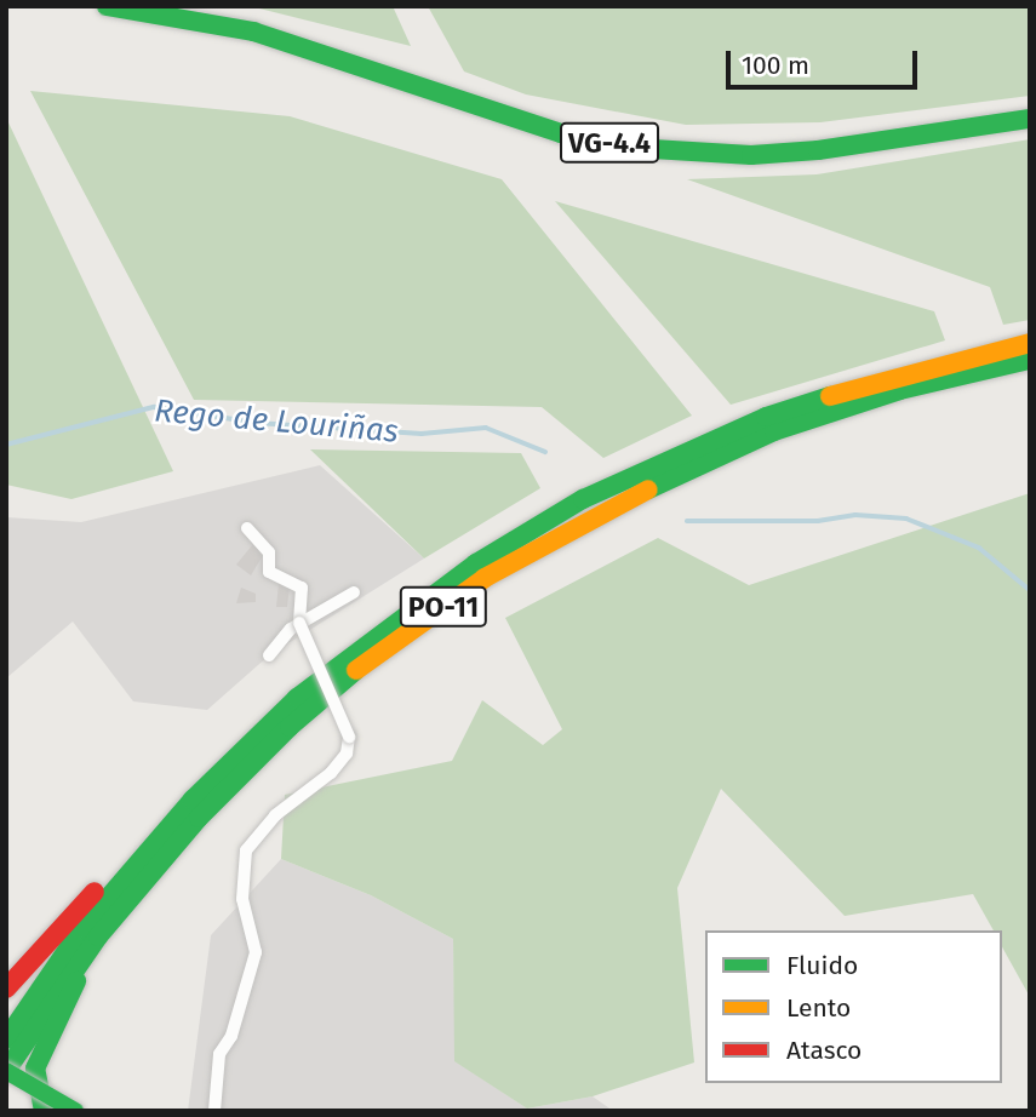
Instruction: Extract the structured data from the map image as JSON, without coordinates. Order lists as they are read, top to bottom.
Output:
{
  "streets": {
    "main road": ["VG-4.4", "PO-11"]
  },
  "water": ["Rego de Louriñas"],
  "legend": ["Fluido", "Lento", "Atasco"],
  "scale_bar": "100 m"
}
